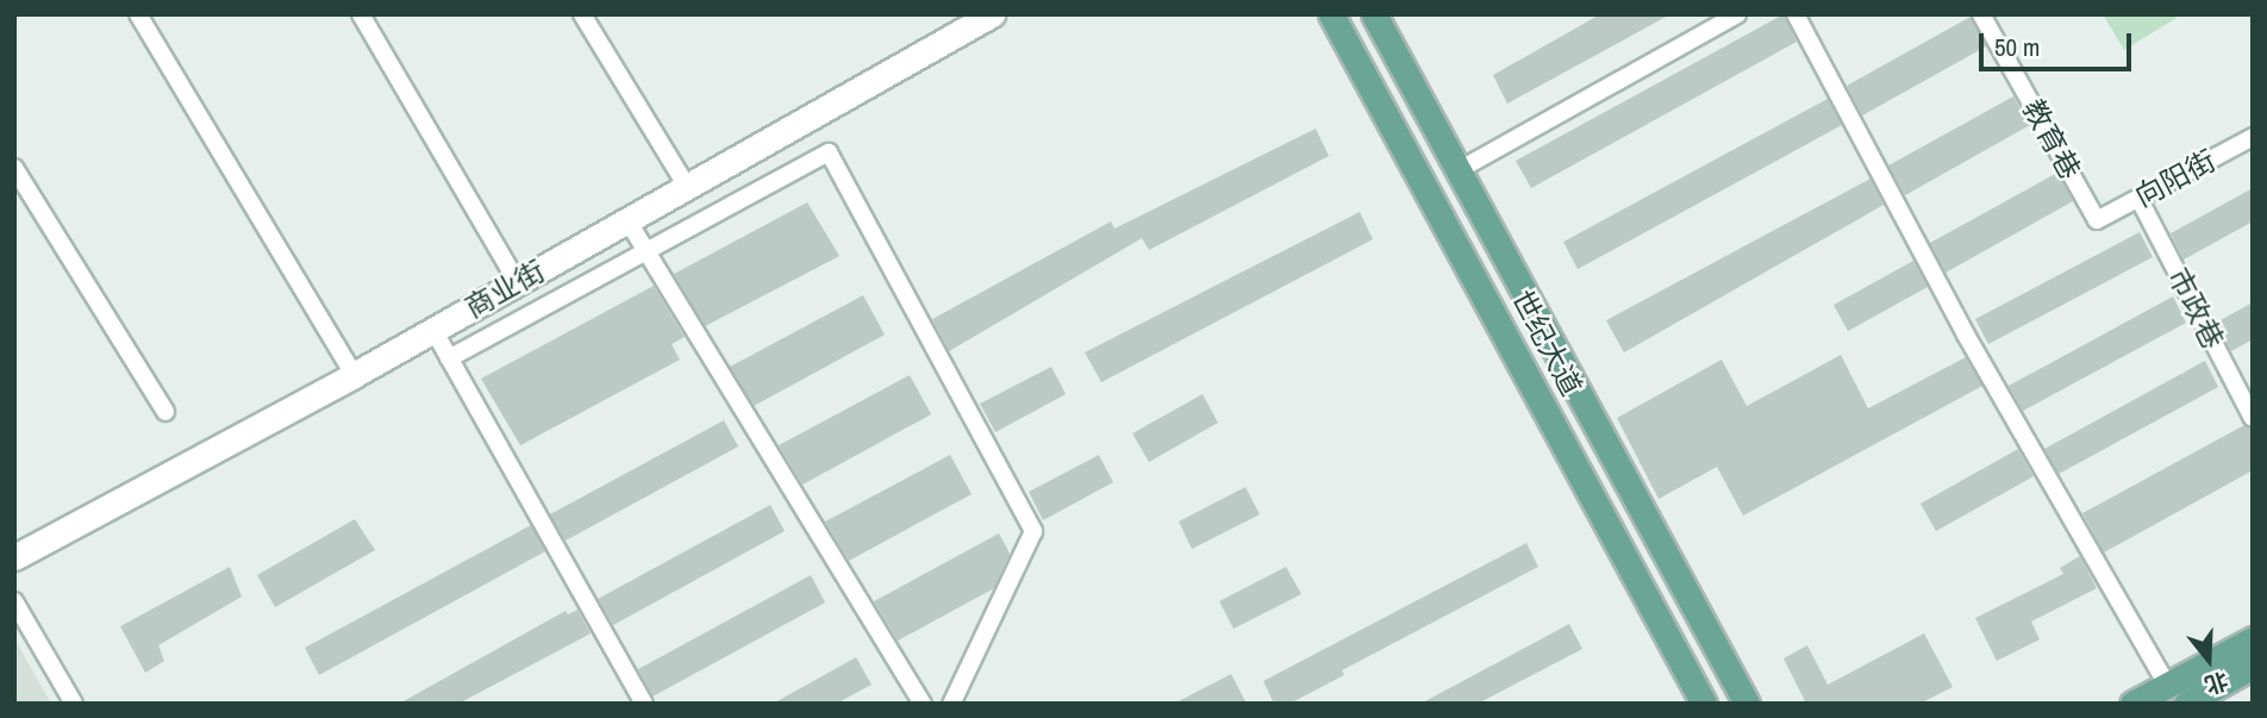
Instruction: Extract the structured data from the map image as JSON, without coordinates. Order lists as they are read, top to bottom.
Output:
{
  "streets": {
    "main road": ["世纪大道"],
    "street": [
      "教育巷",
      "向阳街",
      "商业街",
      "市政巷"
    ]
  },
  "crossings": [
    ["教育巷", "向阳街"],
    ["向阳街", "市政巷"]
  ],
  "scale_bar": "50 m",
  "north": "bottom"
}
